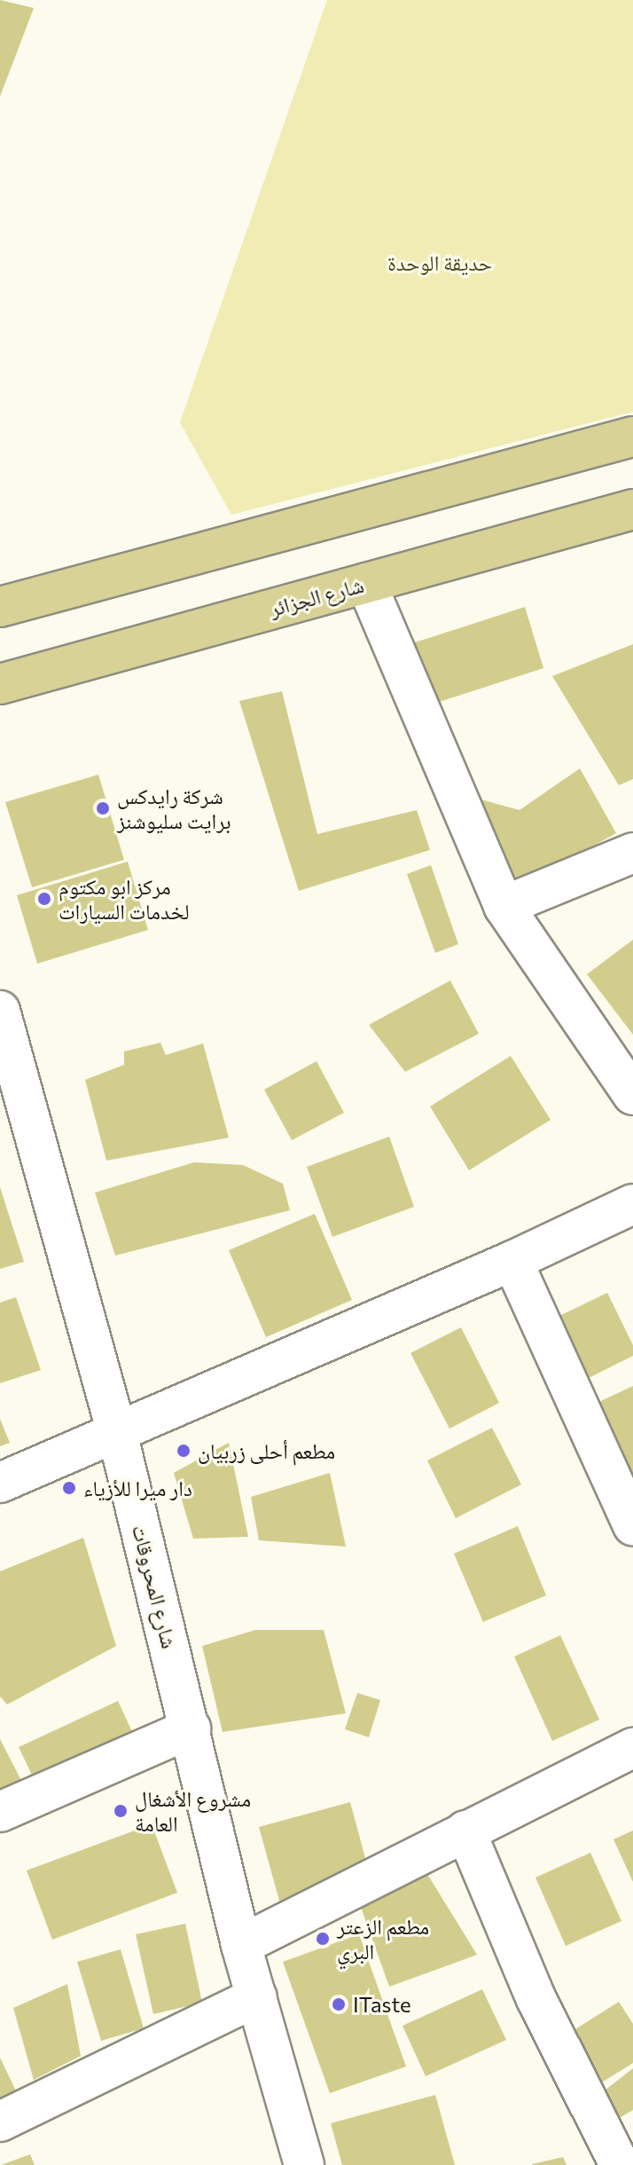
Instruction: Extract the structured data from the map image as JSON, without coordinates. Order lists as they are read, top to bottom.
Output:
{
  "streets": {
    "main road": ["شارع الجزائر"],
    "street": ["شارع المحروقات"]
  },
  "parks": ["حديقة الوحدة"],
  "places": [
    "شركة رايدكس برايت سليوشنز",
    "مركز ابو مكتوم لخدمات السيارات",
    "مطعم أحلى زربيان",
    "دار ميرا للأزياء",
    "مشروع الأشغال العامة",
    "مطعم الزعتر البري",
    "ITaste"
  ]
}
